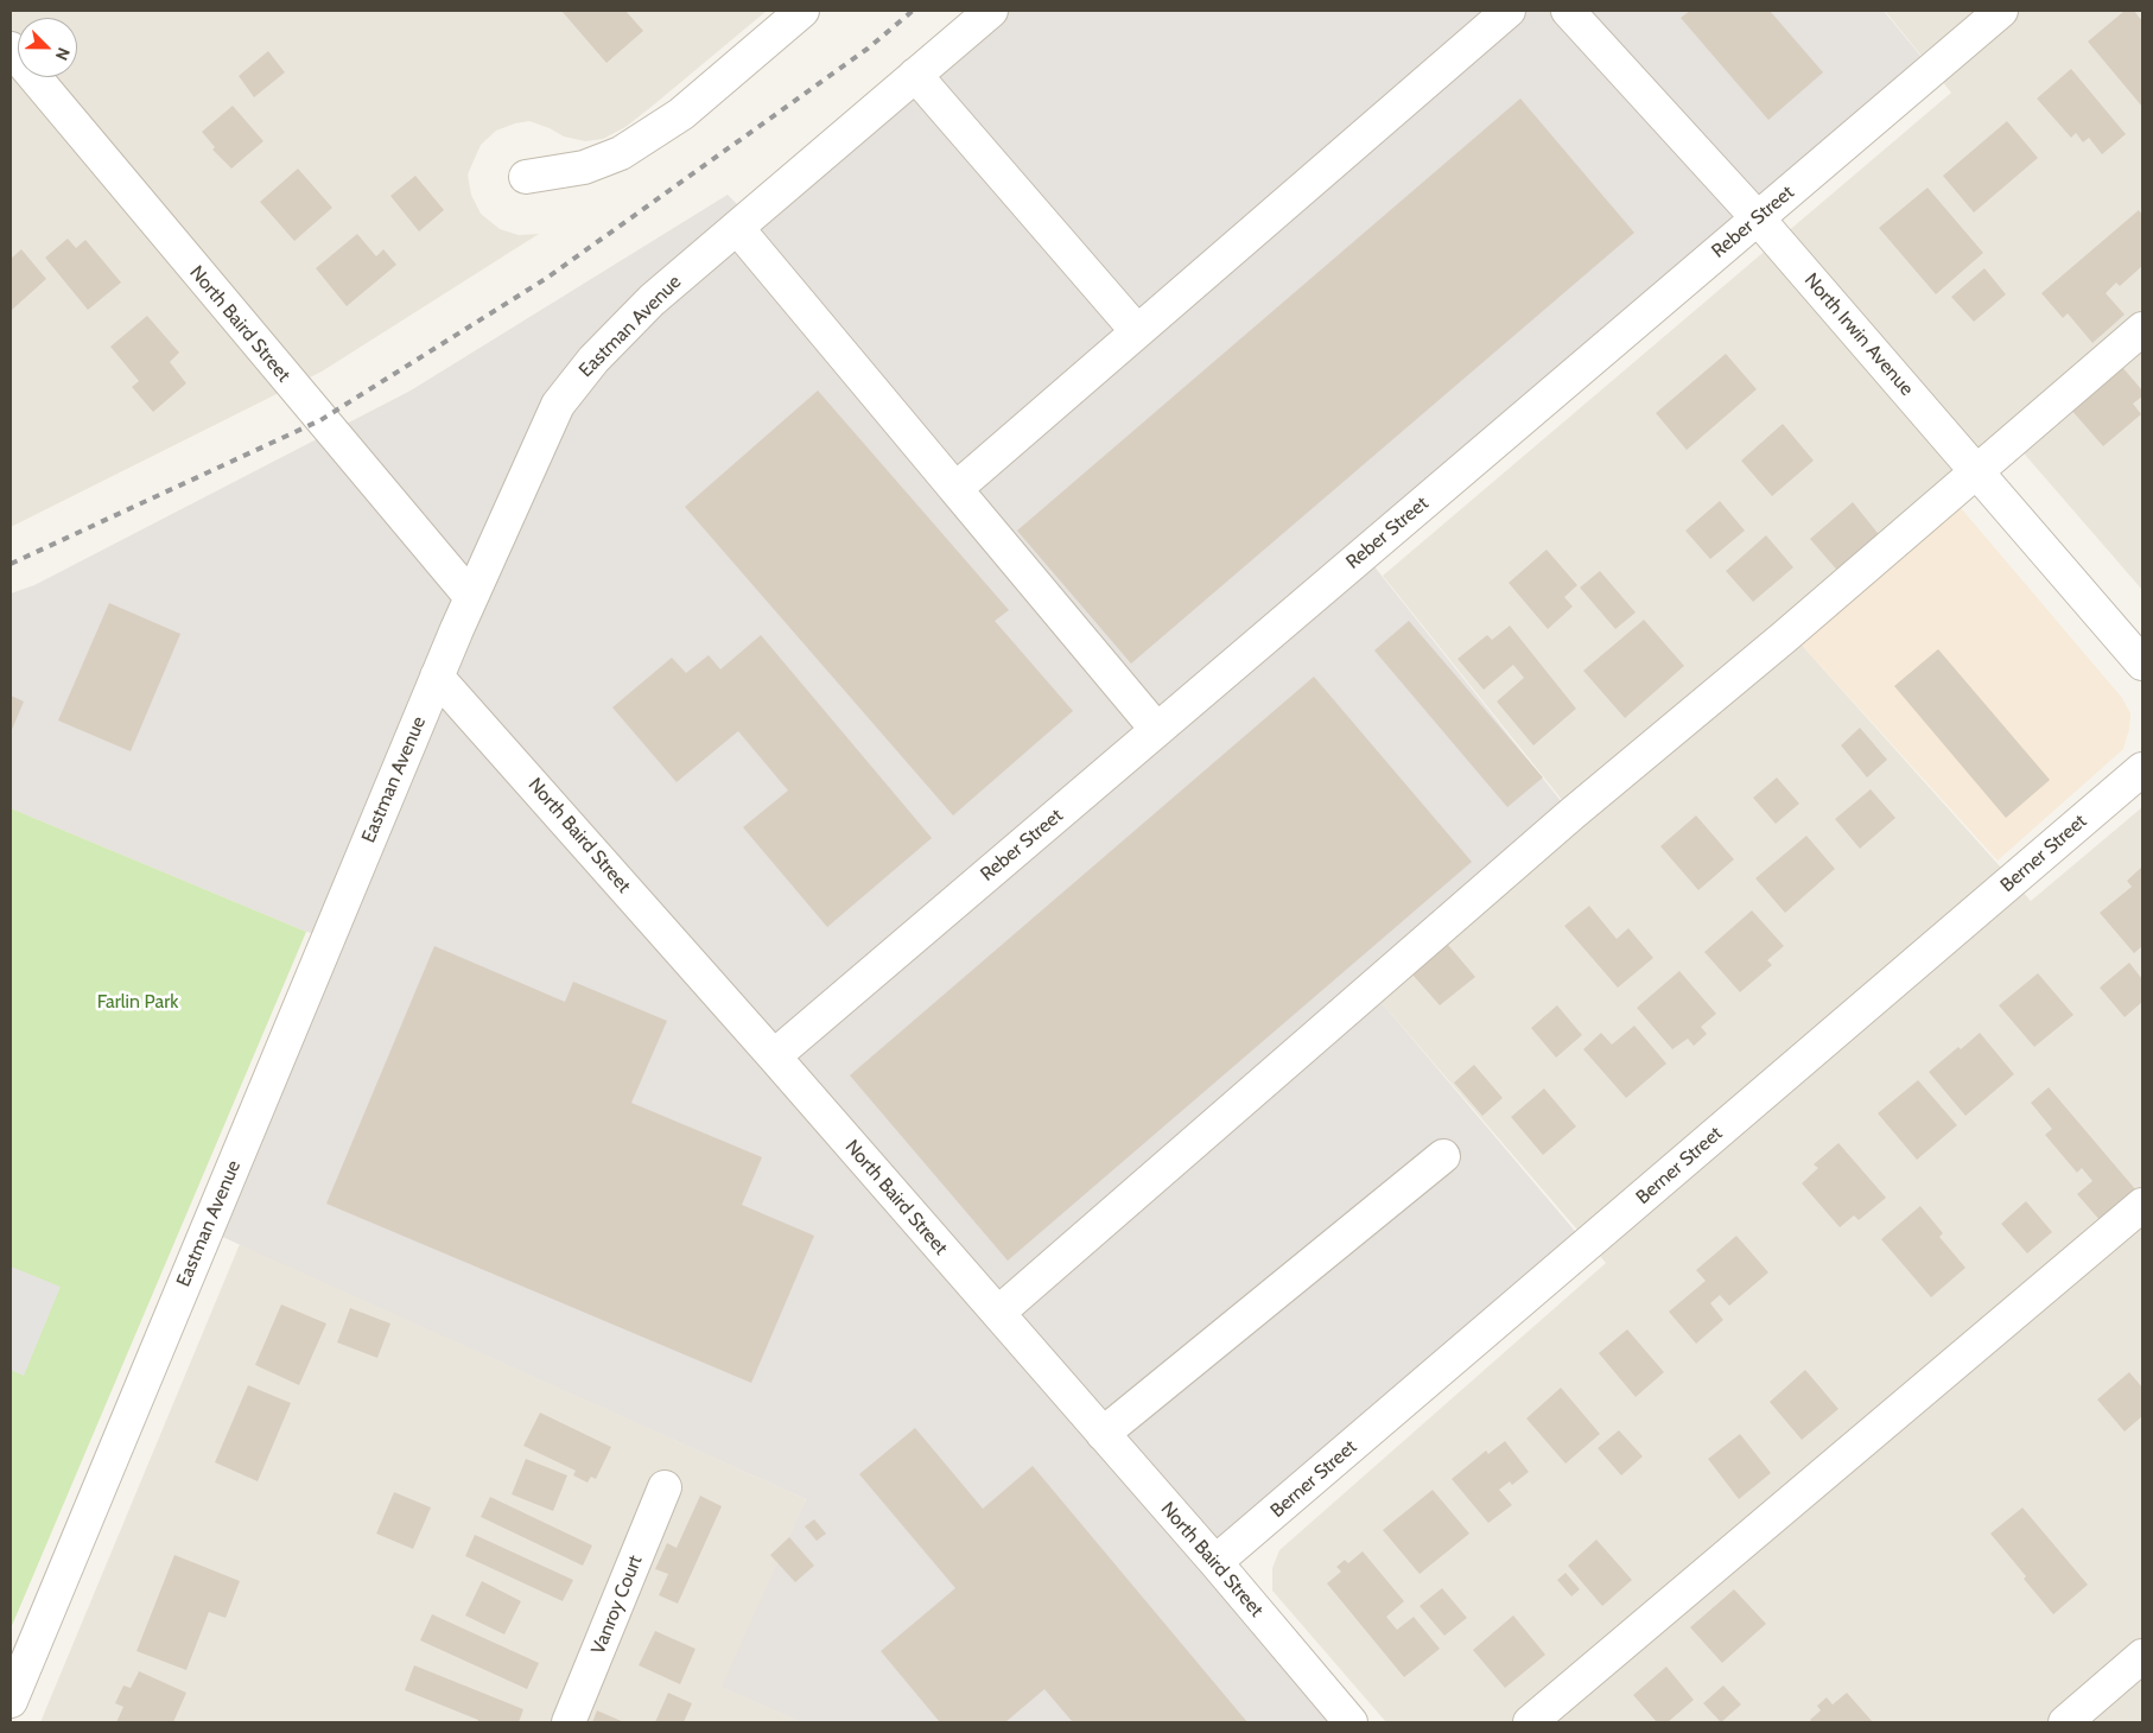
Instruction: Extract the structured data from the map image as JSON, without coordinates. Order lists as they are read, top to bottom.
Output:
{
  "streets": {
    "street": [
      "Reber Street",
      "North Baird Street",
      "Eastman Avenue",
      "North Irwin Avenue",
      "Berner Street",
      "Vanroy Court"
    ]
  },
  "crossings": [
    ["Reber Street", "North Baird Street"],
    ["Reber Street", "North Irwin Avenue"],
    ["North Baird Street", "Eastman Avenue"],
    ["North Baird Street", "Berner Street"]
  ],
  "parks": ["Farlin Park"],
  "north": "bottom right"
}
